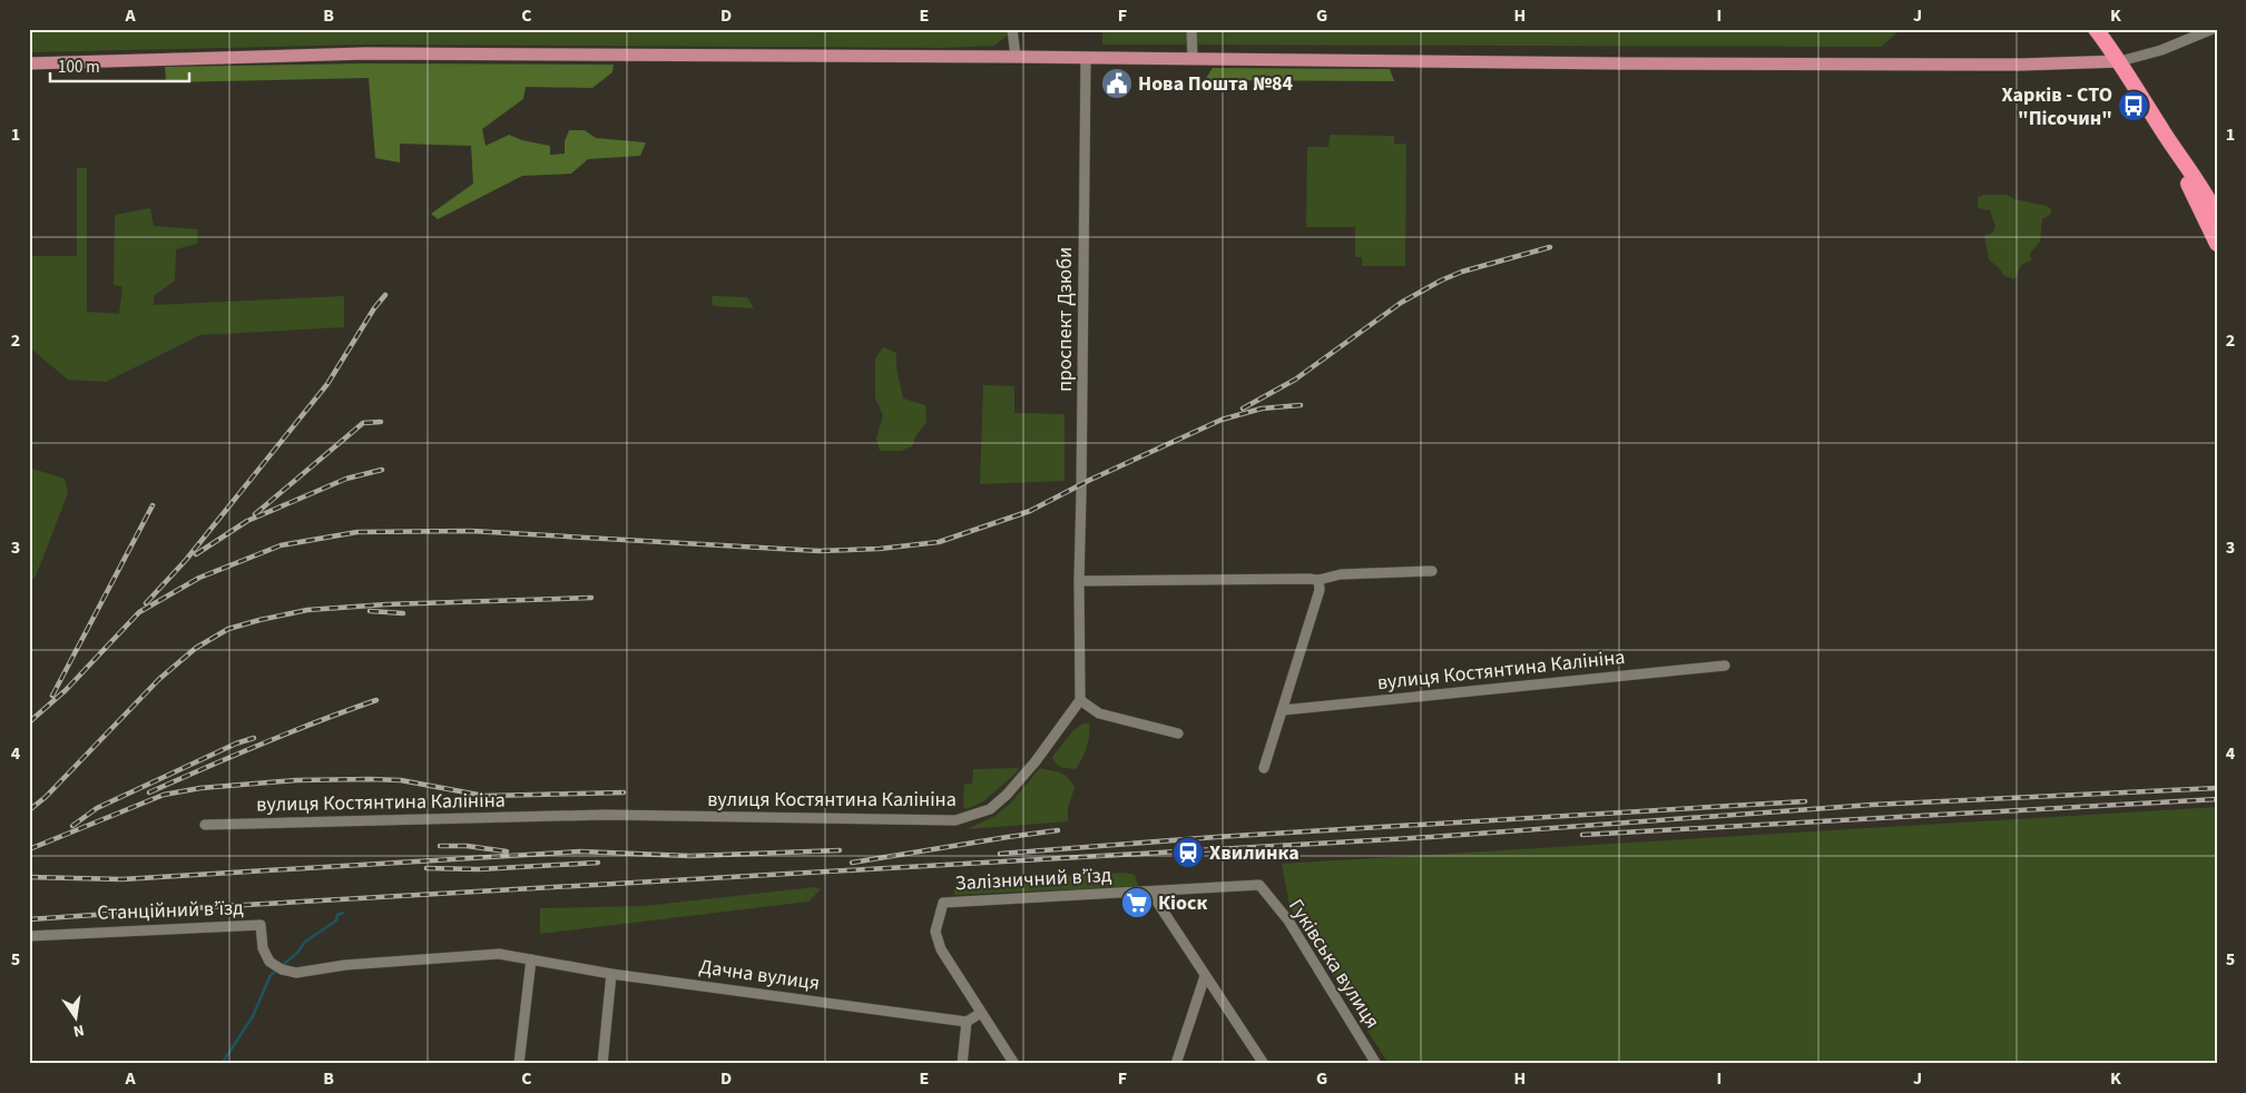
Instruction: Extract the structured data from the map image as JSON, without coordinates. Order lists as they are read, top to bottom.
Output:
{
  "streets": {
    "street": [
      "проспект Дзюби",
      "вулиця Костянтина Калініна",
      "Залізничний в’їзд",
      "Станційний в’їзд",
      "Гуківська вулиця",
      "Дачна вулиця"
    ]
  },
  "crossings": [
    ["Залізничний в’їзд", "Гуківська вулиця"],
    ["Станційний в’їзд", "Дачна вулиця"]
  ],
  "places": {
    "public building": ["Нова Пошта №84"],
    "bus stop": ["Харків - СТО \"Пісочин\""],
    "station": ["Хвилинка"],
    "supermarket": ["Кіоск"]
  },
  "scale_bar": "100 m",
  "north": "bottom",
  "grid": {
    "columns": [
      "A",
      "B",
      "C",
      "D",
      "E",
      "F",
      "G",
      "H",
      "I",
      "J",
      "K"
    ],
    "rows": [
      "1",
      "2",
      "3",
      "4",
      "5"
    ]
  }
}
